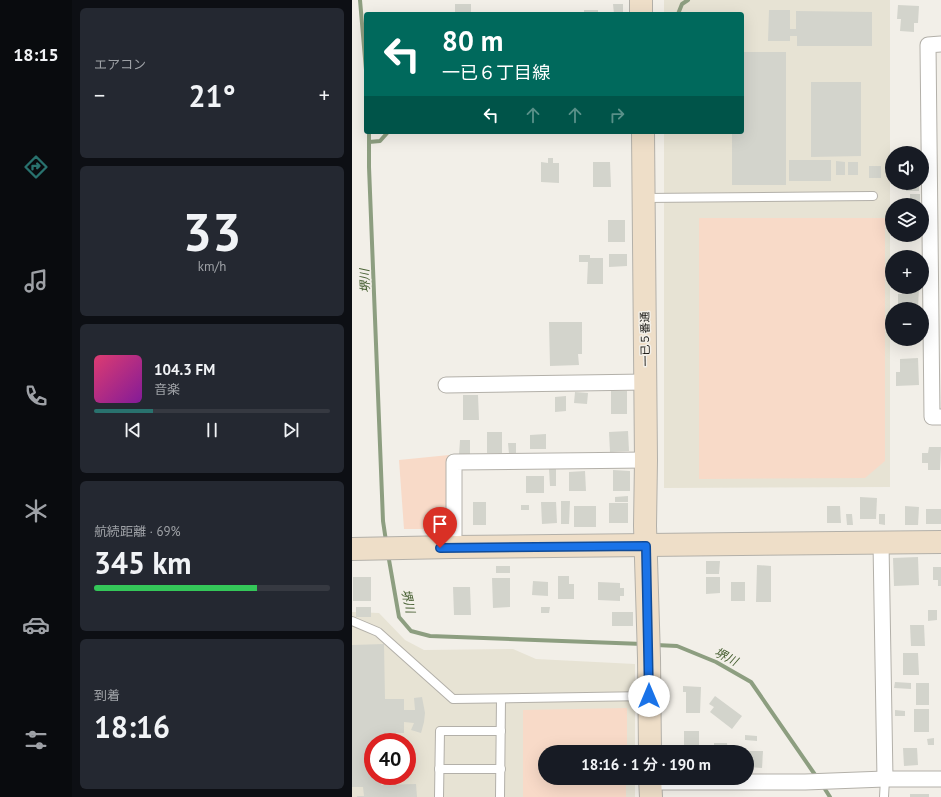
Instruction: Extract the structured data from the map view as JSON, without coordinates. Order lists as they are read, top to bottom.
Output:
{
  "streets": {
    "street": ["一已５番通"]
  },
  "water": ["堺川"],
  "page": {
    "tabs": "18:15",
    "tile": [
      "エアコン",
      ["33", "km/h"],
      ["航続距離 · 69%", "345 km"],
      ["到着", "18:16"]
    ],
    "turn": ["80 m", "一已６丁目線"],
    "heat": ["−", "21°", "+"],
    "map_buttons": ["+", "−"],
    "song": ["104.3 FM", "音楽"],
    "limit": "40",
    "trip": "18:16 · 1 分 · 190 m"
  }
}
